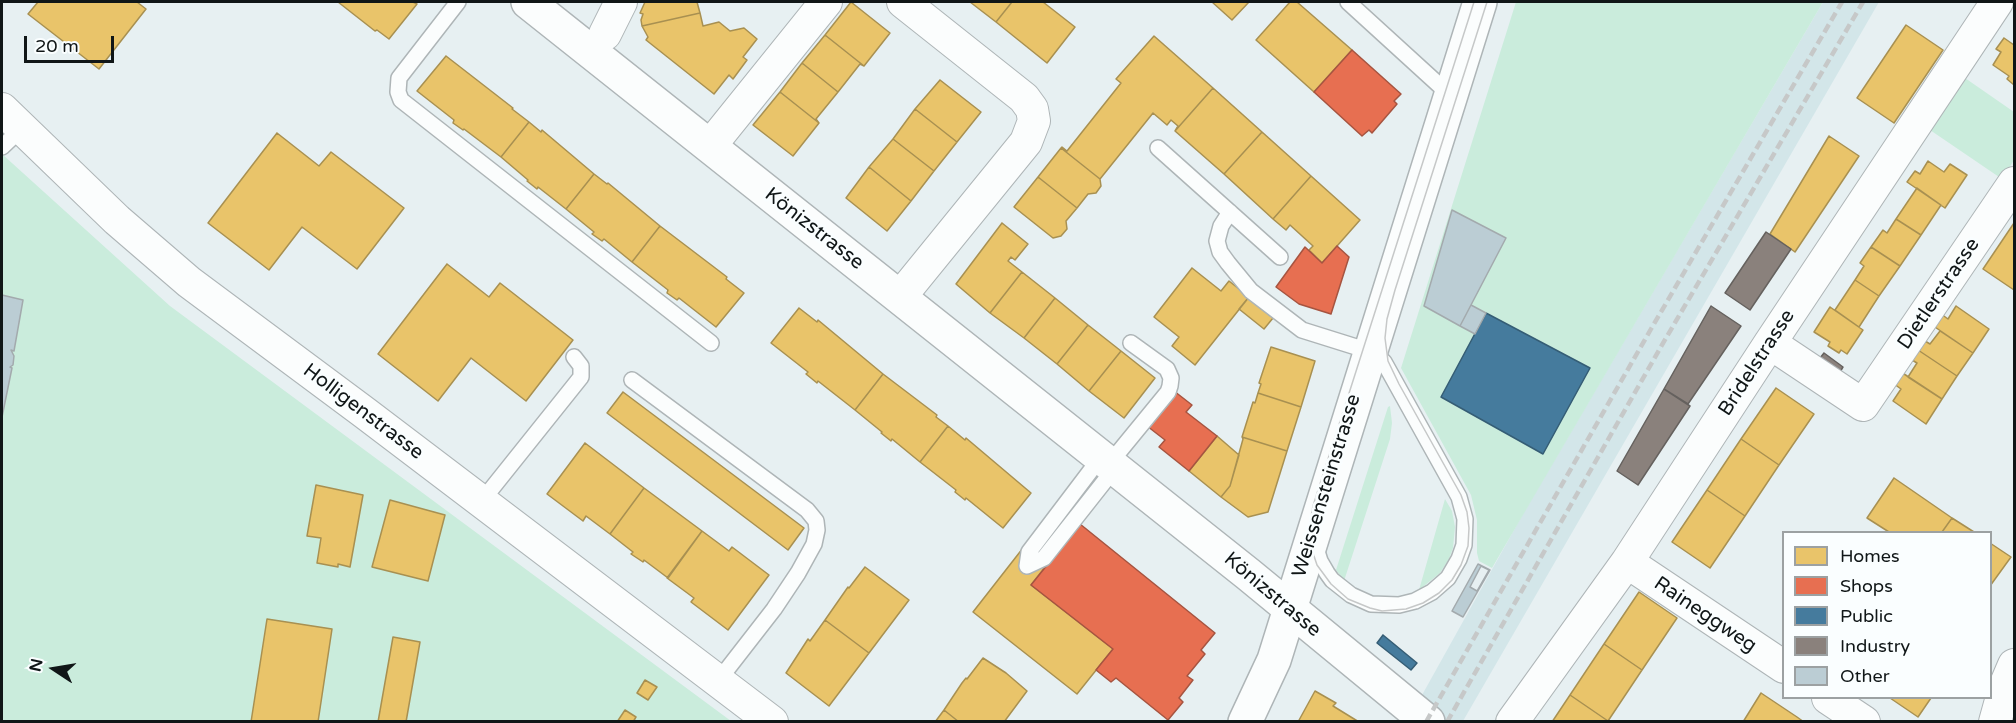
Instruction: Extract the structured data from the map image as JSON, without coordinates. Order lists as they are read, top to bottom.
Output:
{
  "streets": {
    "main road": ["Könizstrasse", "Weissensteinstrasse"],
    "street": [
      "Dietlerstrasse",
      "Bridelstrasse",
      "Holligenstrasse",
      "Raineggweg"
    ]
  },
  "crossings": [
    ["Könizstrasse", "Weissensteinstrasse"],
    ["Dietlerstrasse", "Bridelstrasse"],
    ["Bridelstrasse", "Raineggweg"]
  ],
  "legend": [
    "Homes",
    "Shops",
    "Public",
    "Industry",
    "Other"
  ],
  "scale_bar": "20 m",
  "north": "left"
}
